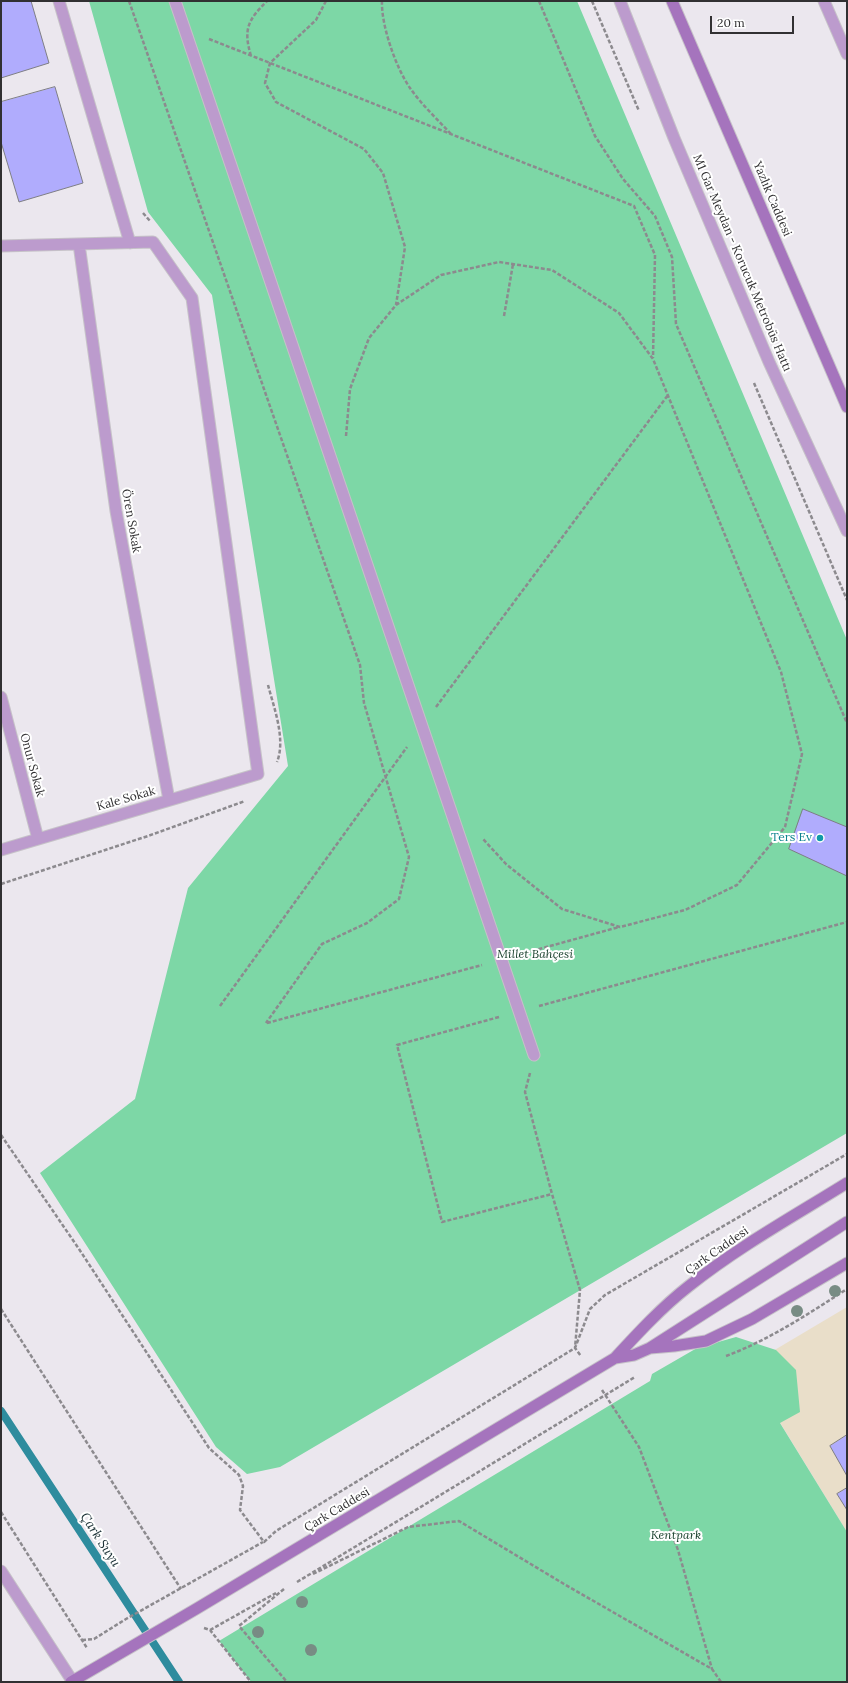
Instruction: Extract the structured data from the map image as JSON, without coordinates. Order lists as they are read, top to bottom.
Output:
{
  "streets": {
    "main road": ["Yazlık Caddesi", "Çark Caddesi"],
    "street": [
      "M1 Gar Meydan - Korucuk Metrobüs Hattı",
      "Ören Sokak",
      "Onur Sokak",
      "Kale Sokak"
    ]
  },
  "crossings": [
    ["Ören Sokak", "Kale Sokak"],
    ["Onur Sokak", "Kale Sokak"]
  ],
  "water": ["Çark Suyu"],
  "parks": ["Millet Bahçesi", "Kentpark"],
  "places": ["Ters Ev"],
  "scale_bar": "20 m"
}
